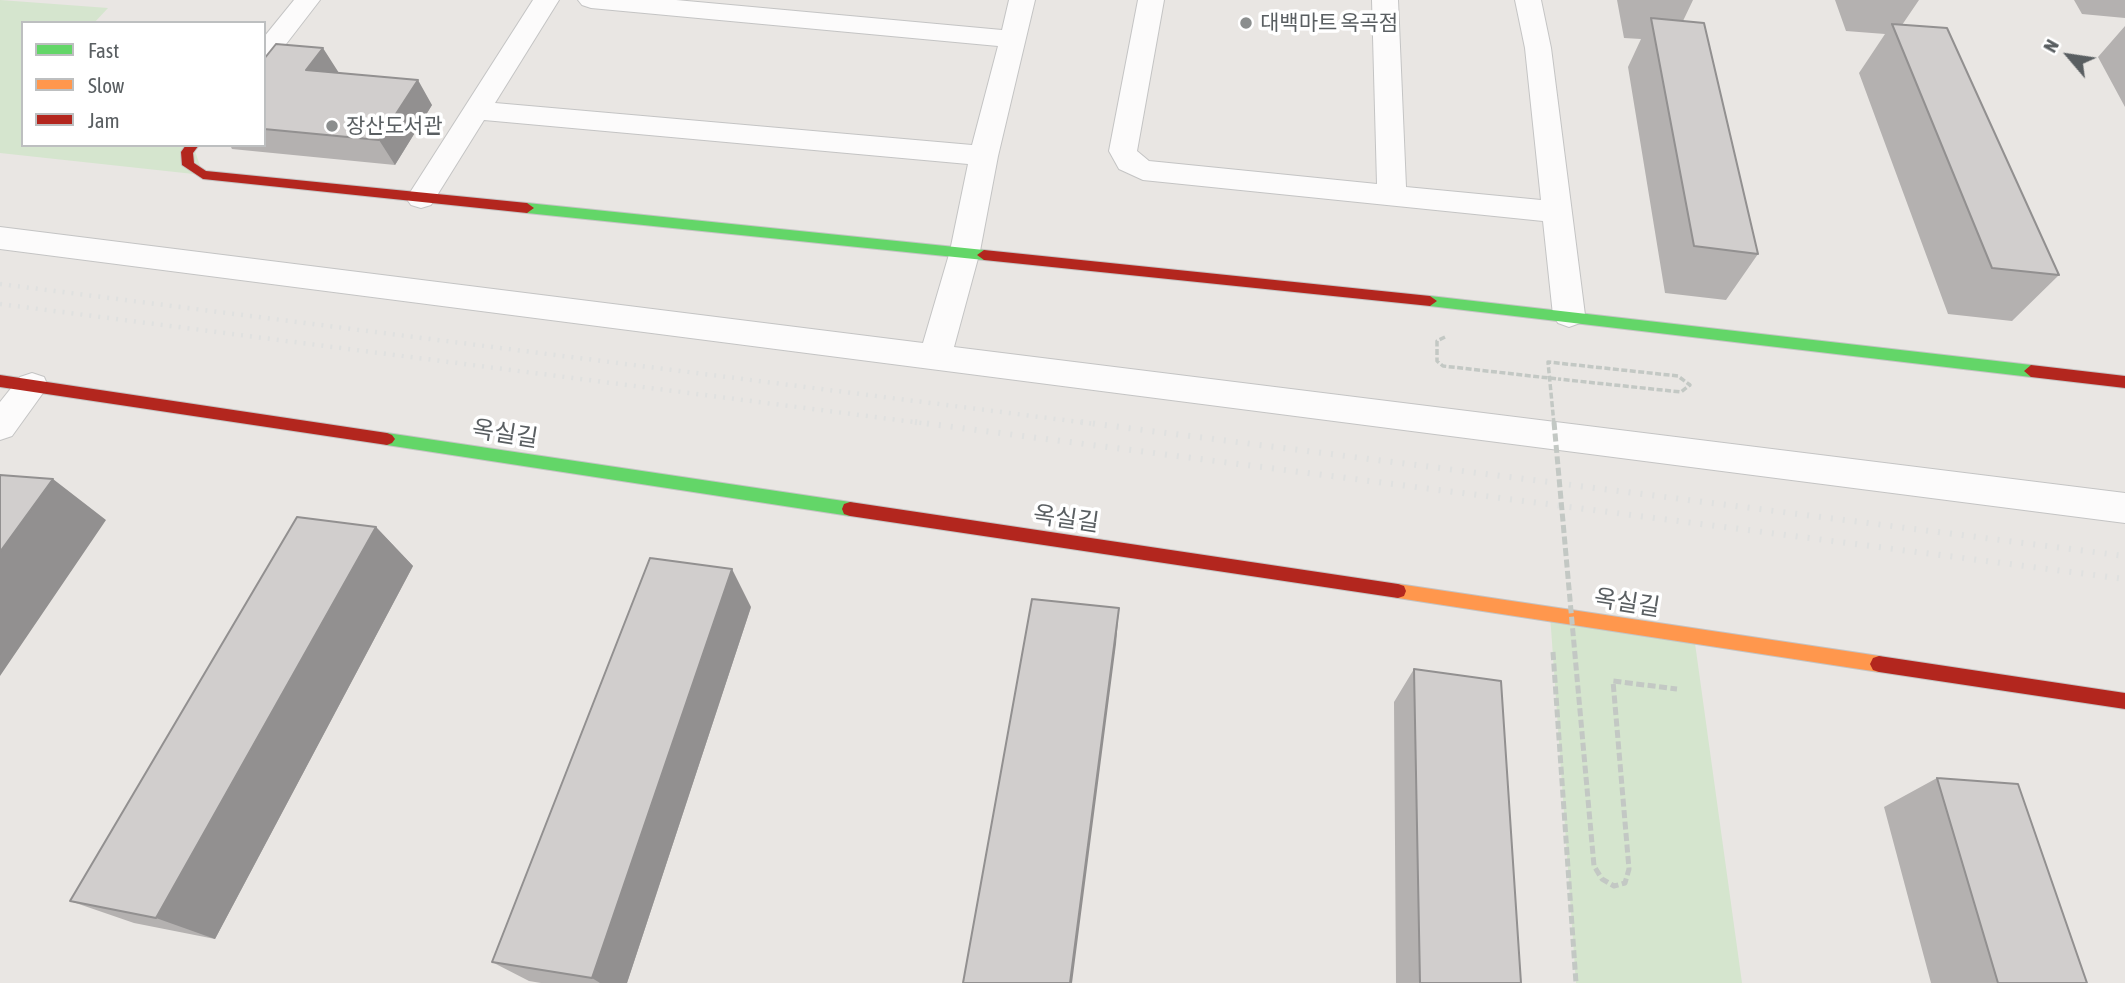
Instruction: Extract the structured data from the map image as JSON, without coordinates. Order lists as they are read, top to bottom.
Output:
{
  "streets": {
    "street": ["옥실길"]
  },
  "places": ["대백마트 옥곡점", "장산도서관"],
  "legend": ["Fast", "Slow", "Jam"],
  "north": "top left"
}
